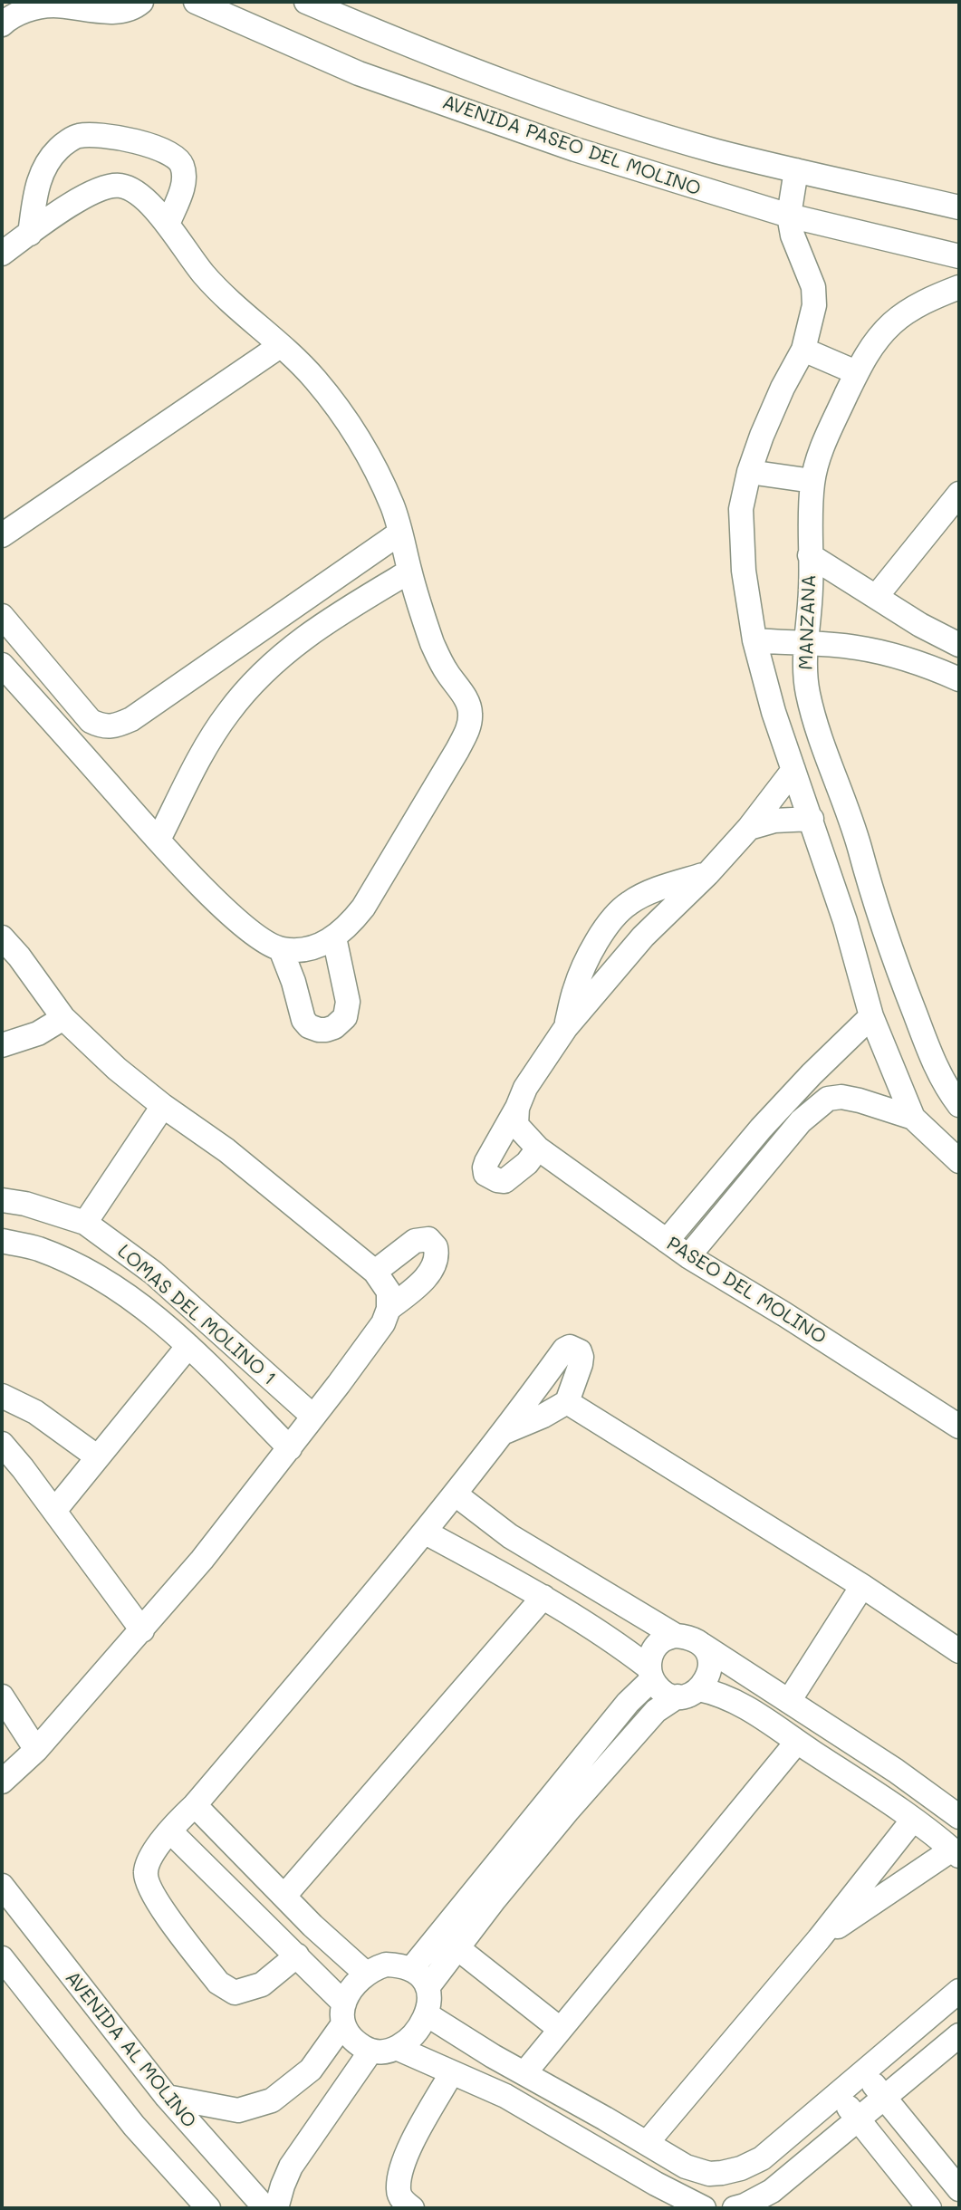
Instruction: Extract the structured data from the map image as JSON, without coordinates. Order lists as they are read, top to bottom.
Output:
{
  "streets": {
    "street": [
      "AVENIDA PASEO DEL MOLINO",
      "MANZANA",
      "PASEO DEL MOLINO",
      "LOMAS DEL MOLINO 1",
      "AVENIDA AL MOLINO"
    ]
  }
}
